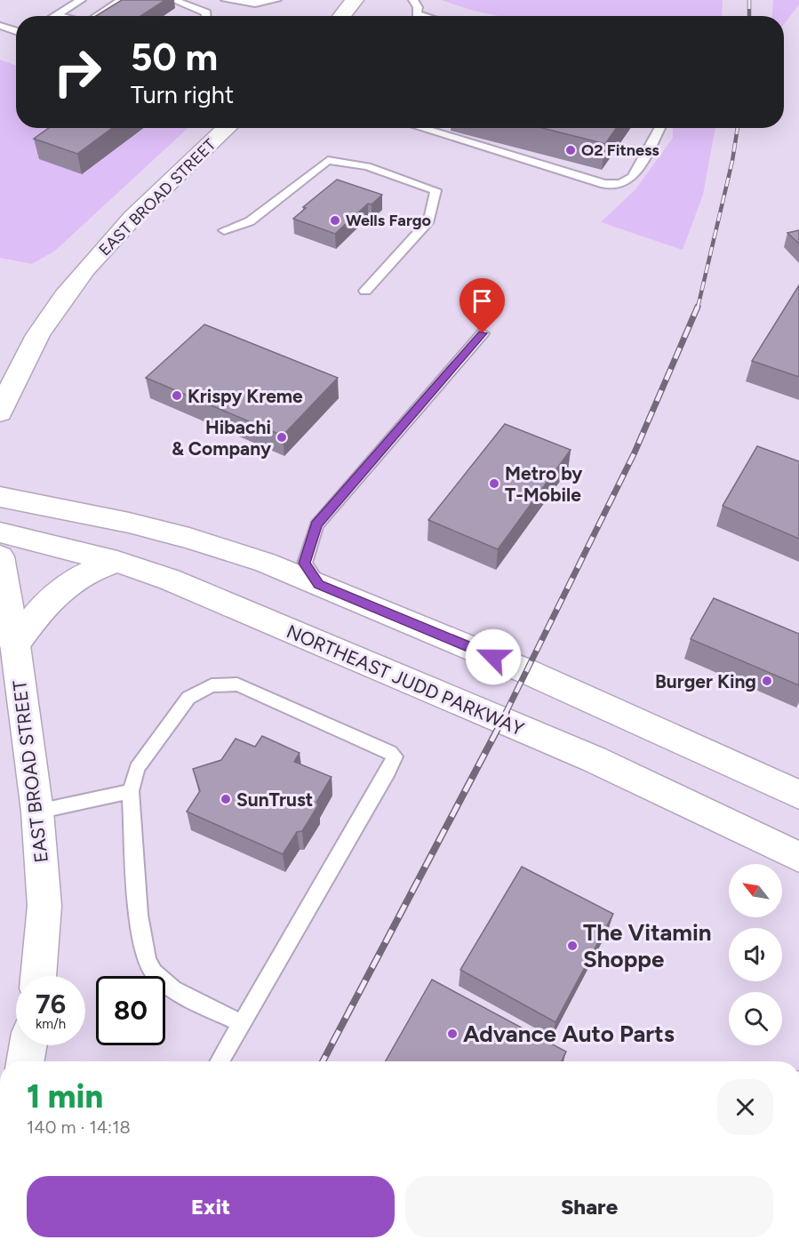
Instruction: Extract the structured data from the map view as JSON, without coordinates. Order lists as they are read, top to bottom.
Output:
{
  "streets": {
    "main road": ["EAST BROAD STREET", "NORTHEAST JUDD PARKWAY"]
  },
  "places": [
    "O2 Fitness",
    "Wells Fargo",
    "Krispy Kreme",
    "Hibachi & Company",
    "Metro by T-Mobile",
    "Burger King",
    "SunTrust",
    "The Vitamin Shoppe",
    "Advance Auto Parts"
  ],
  "north": "top left",
  "page": {
    "turn": ["50 m", "Turn right"],
    "speed": "76 km/h",
    "limit": "80",
    "heading": ["1 min", "140 m · 14:18"],
    "buttons": ["Exit", "Share"]
  }
}
